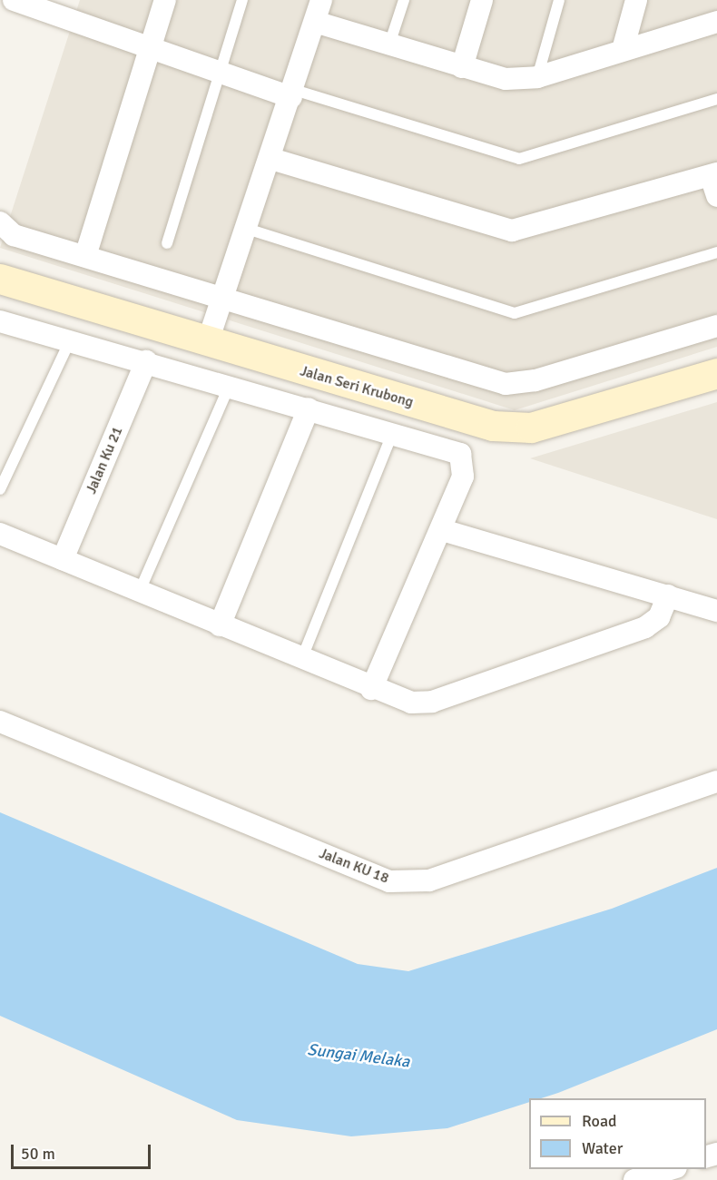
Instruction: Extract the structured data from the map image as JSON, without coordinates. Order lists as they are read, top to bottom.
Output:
{
  "streets": {
    "street": ["Jalan Seri Krubong", "Jalan Ku 21", "Jalan KU 18"]
  },
  "water": ["Sungai Melaka"],
  "legend": ["Road", "Water"],
  "scale_bar": "50 m"
}
